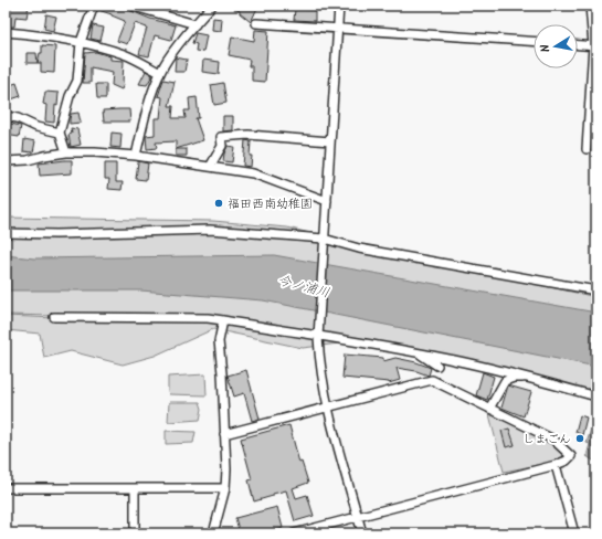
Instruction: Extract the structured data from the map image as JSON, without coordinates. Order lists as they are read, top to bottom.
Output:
{
  "water": ["今ノ浦川"],
  "places": ["福田西南幼稚園", "しまごん"],
  "north": "left"
}
